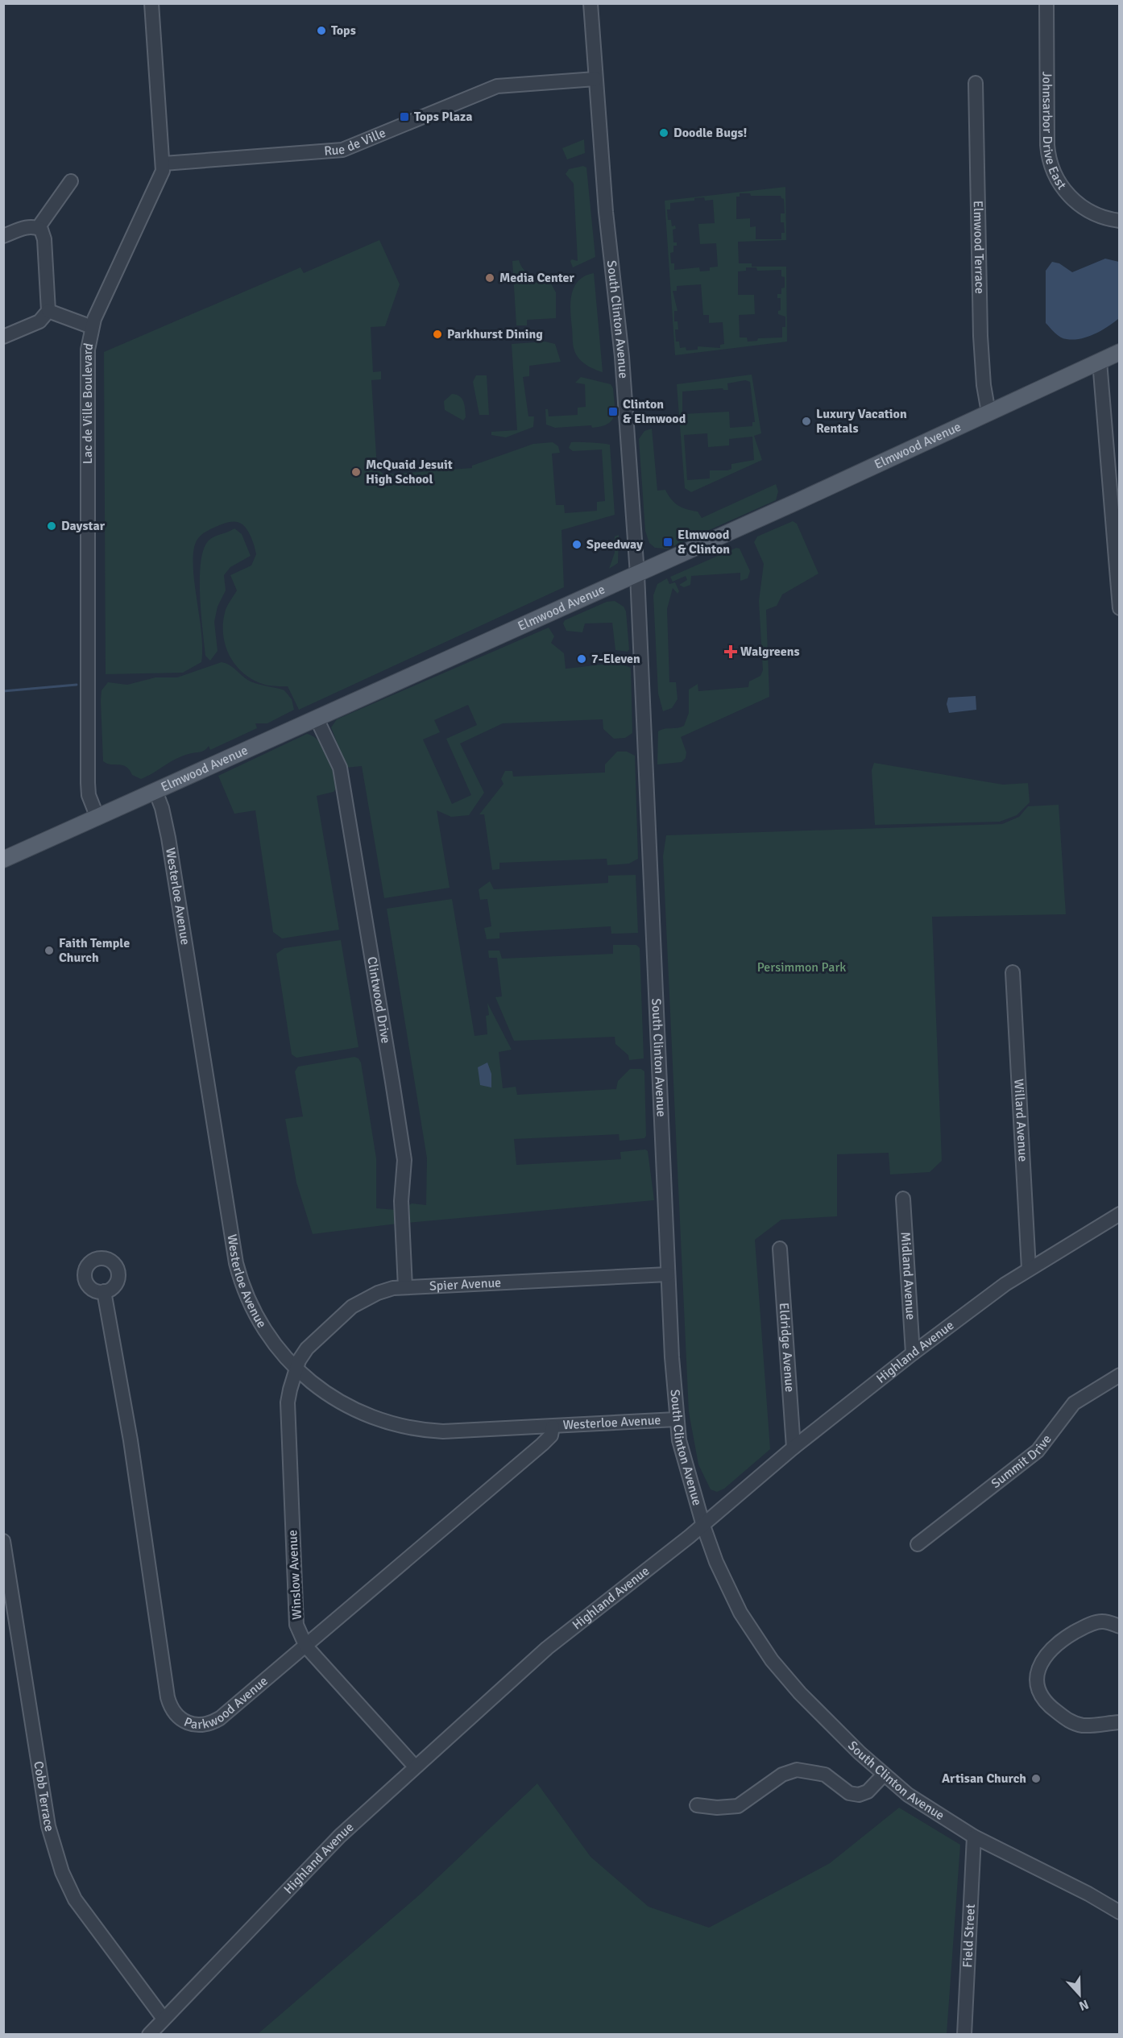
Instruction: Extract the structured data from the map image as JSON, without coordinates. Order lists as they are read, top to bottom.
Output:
{
  "streets": {
    "main road": ["Elmwood Avenue"],
    "street": [
      "Johnsarbor Drive East",
      "Rue de Ville",
      "Elmwood Terrace",
      "South Clinton Avenue",
      "Lac de Ville Boulevard",
      "Westerloe Avenue",
      "Clintwood Drive",
      "Willard Avenue",
      "Midland Avenue",
      "Spier Avenue",
      "Eldridge Avenue",
      "Highland Avenue",
      "Summit Drive",
      "Winslow Avenue",
      "Parkwood Avenue",
      "Cobb Terrace",
      "Field Street"
    ]
  },
  "crossings": [
    ["Rue de Ville", "South Clinton Avenue"],
    ["Rue de Ville", "Lac de Ville Boulevard"],
    ["Elmwood Terrace", "Elmwood Avenue"],
    ["South Clinton Avenue", "Elmwood Avenue"],
    ["South Clinton Avenue", "Westerloe Avenue"],
    ["South Clinton Avenue", "Spier Avenue"],
    ["South Clinton Avenue", "Highland Avenue"],
    ["South Clinton Avenue", "Field Street"],
    ["Lac de Ville Boulevard", "Elmwood Avenue"],
    ["Elmwood Avenue", "Westerloe Avenue"],
    ["Elmwood Avenue", "Clintwood Drive"],
    ["Westerloe Avenue", "Spier Avenue"],
    ["Westerloe Avenue", "Winslow Avenue"],
    ["Westerloe Avenue", "Parkwood Avenue"],
    ["Clintwood Drive", "Spier Avenue"],
    ["Willard Avenue", "Highland Avenue"],
    ["Midland Avenue", "Highland Avenue"],
    ["Spier Avenue", "Winslow Avenue"],
    ["Eldridge Avenue", "Highland Avenue"],
    ["Highland Avenue", "Winslow Avenue"],
    ["Highland Avenue", "Cobb Terrace"],
    ["Winslow Avenue", "Parkwood Avenue"]
  ],
  "parks": ["Persimmon Park"],
  "places": {
    "other": [
      "Tops",
      "Doodle Bugs!",
      "Media Center",
      "Parkhurst Dining",
      "Luxury Vacation Rentals",
      "McQuaid Jesuit High School",
      "Daystar",
      "Speedway",
      "7-Eleven",
      "Faith Temple Church",
      "Artisan Church"
    ],
    "transit": ["Tops Plaza", "Clinton & Elmwood", "Elmwood & Clinton"],
    "health": ["Walgreens"]
  },
  "north": "bottom"
}
